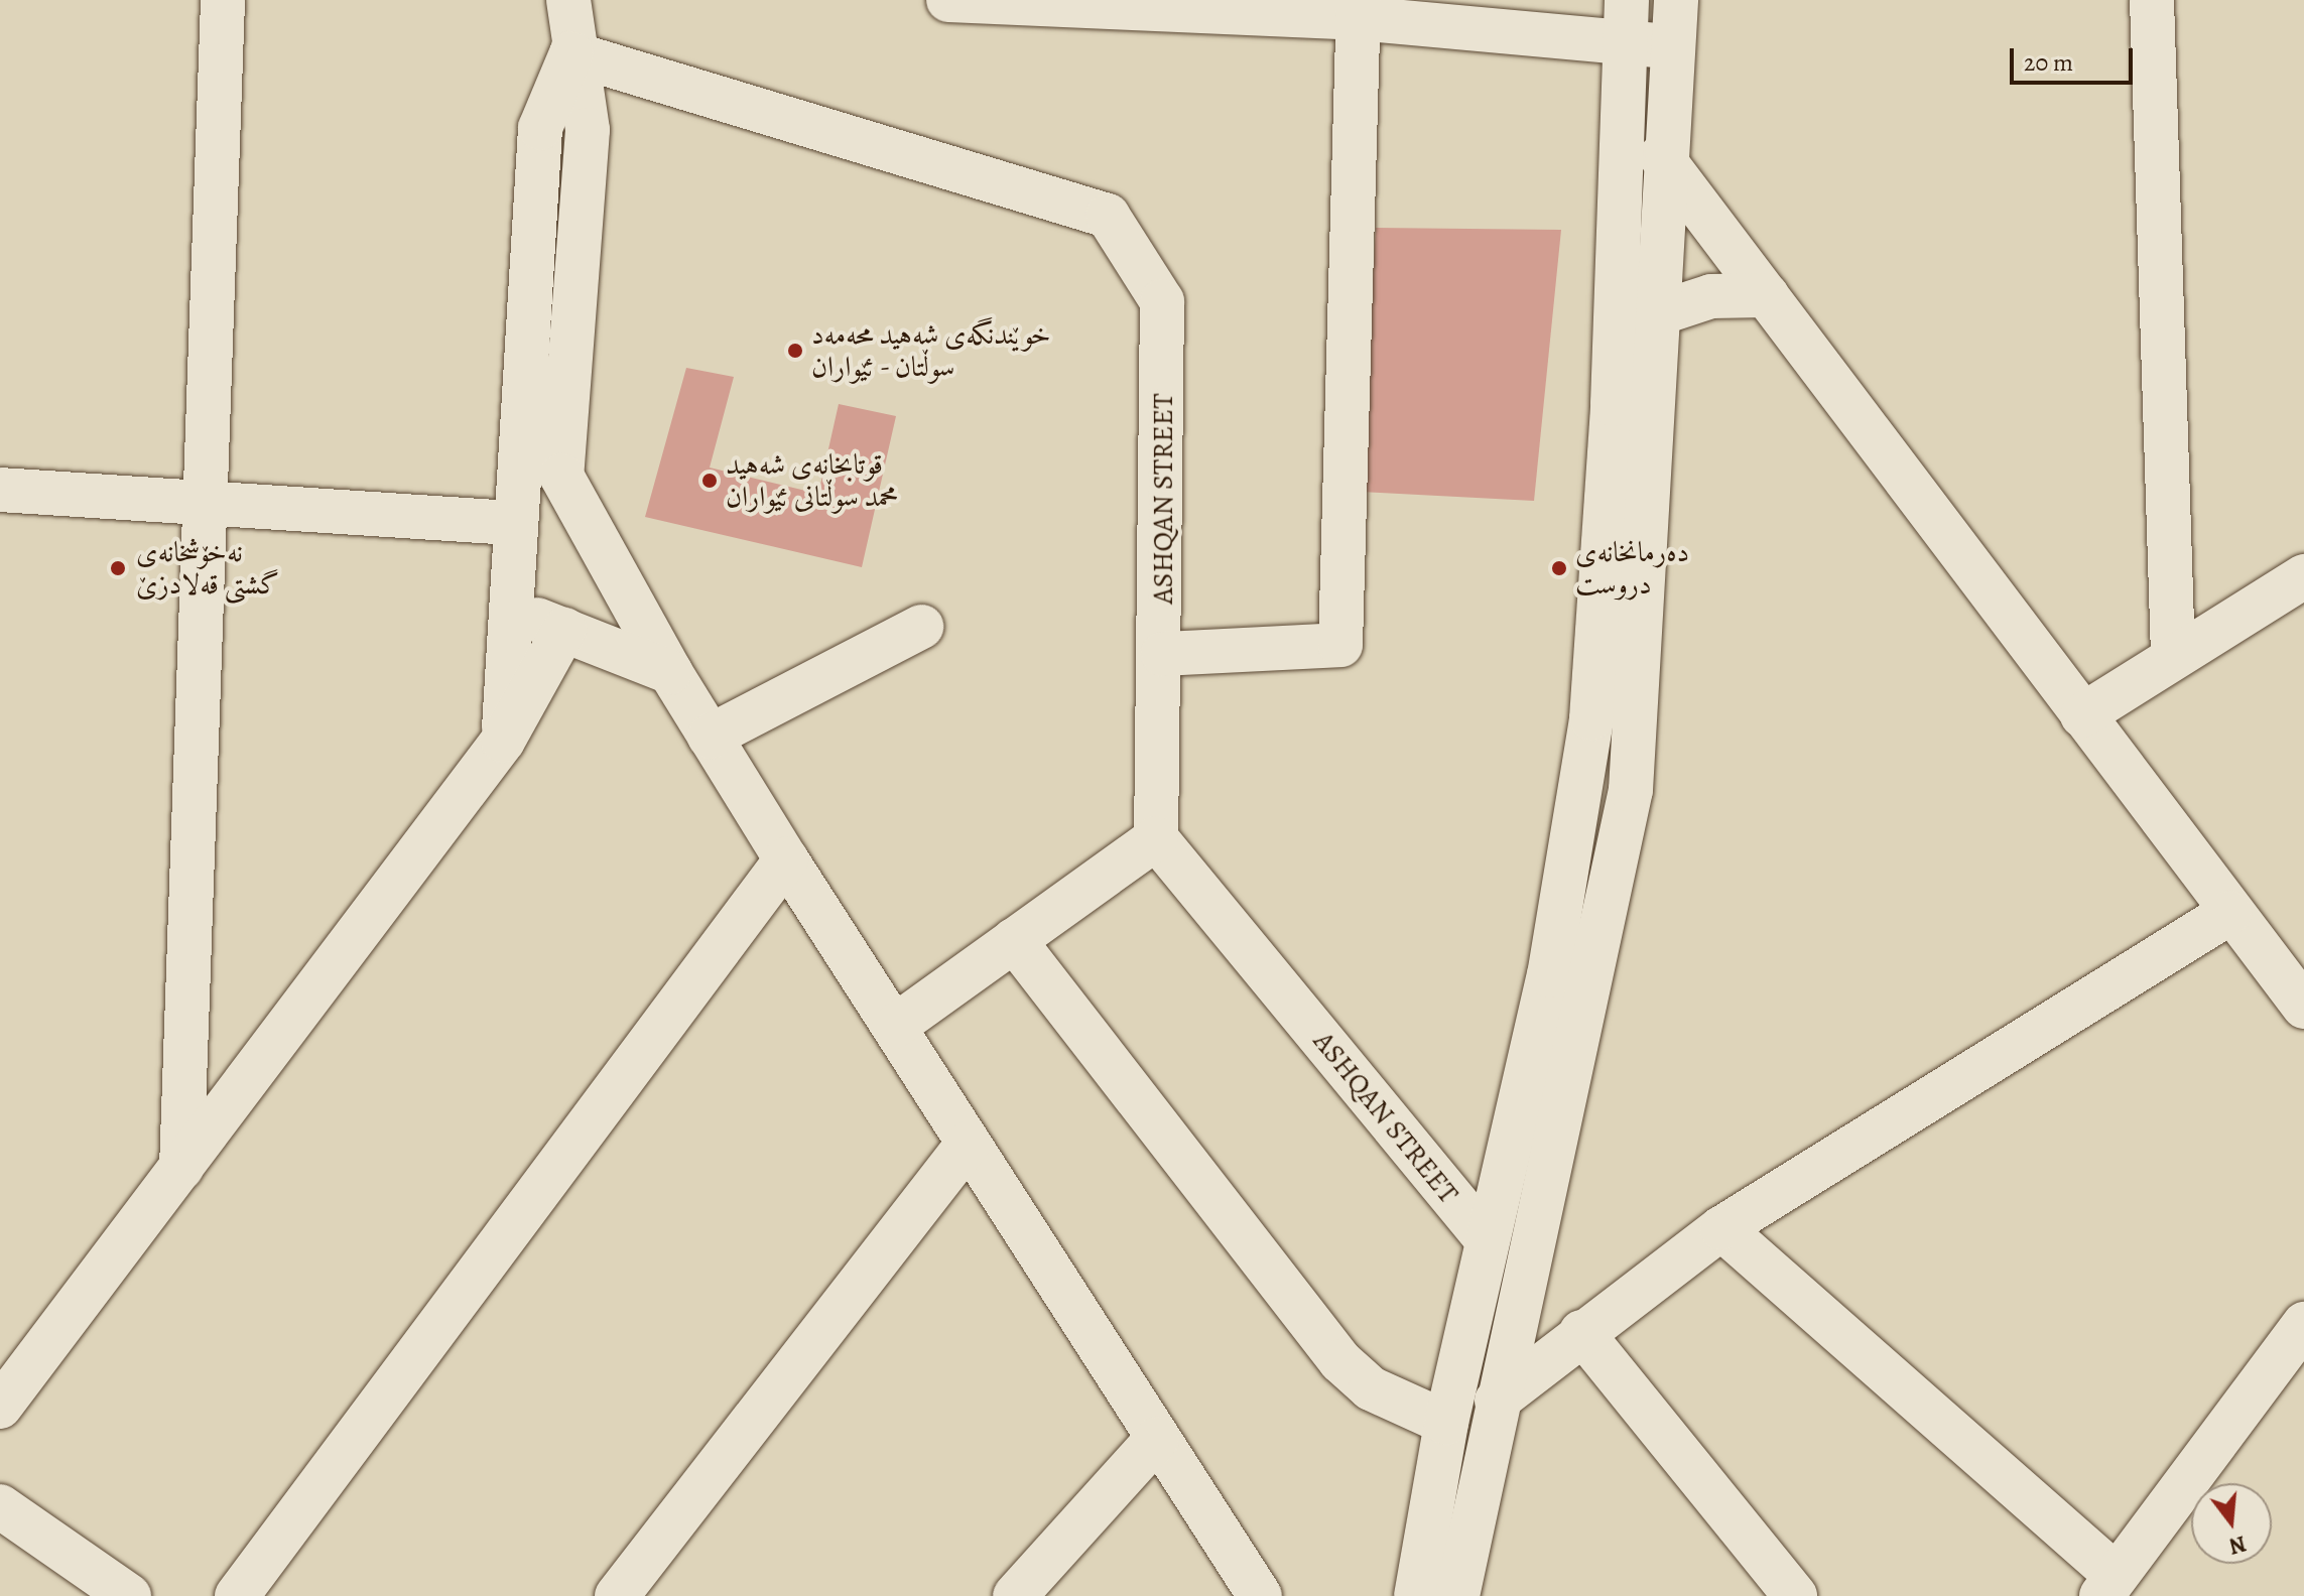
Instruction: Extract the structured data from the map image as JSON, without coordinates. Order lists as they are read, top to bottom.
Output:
{
  "streets": {
    "street": ["ASHQAN STREET"]
  },
  "places": [
    "خوێندنگەی شەهید محەمەد سوڵتان - ئێواران",
    "قوتابخانەی شەهید محمد سوڵتانی ئێواران",
    "نەخۆشخانەی گشتی قەلادزێ",
    "دەرمانخانەی دروست"
  ],
  "scale_bar": "20 m",
  "north": "bottom"
}
